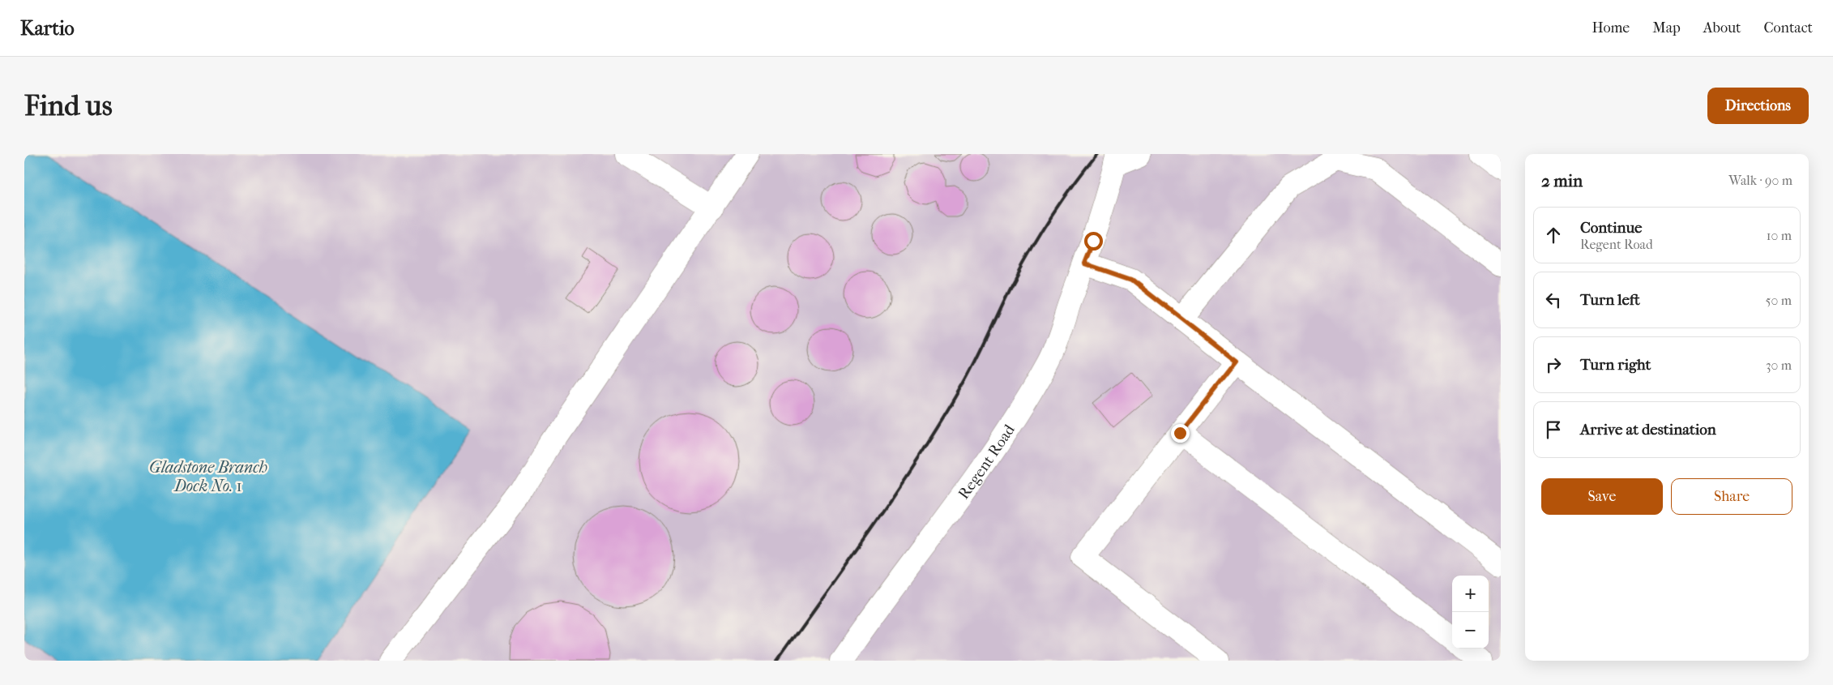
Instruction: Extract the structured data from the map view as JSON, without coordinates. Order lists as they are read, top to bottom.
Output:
{
  "streets": {
    "lane": ["Regent Road"]
  },
  "water": ["Gladstone Branch Dock No. 1"],
  "page": {
    "header": "Kartio",
    "nav": [
      "Home",
      "Map",
      "About",
      "Contact"
    ],
    "buttons": [
      "Directions",
      ["Save", "Share"]
    ],
    "title": "Find us",
    "heading": ["2 min", "Walk · 90 m"],
    "list": [
      ["Continue", "Regent Road", "10 m"],
      ["Turn left", "50 m"],
      ["Turn right", "30 m"],
      "Arrive at destination"
    ],
    "map_buttons": ["+", "−"]
  }
}
